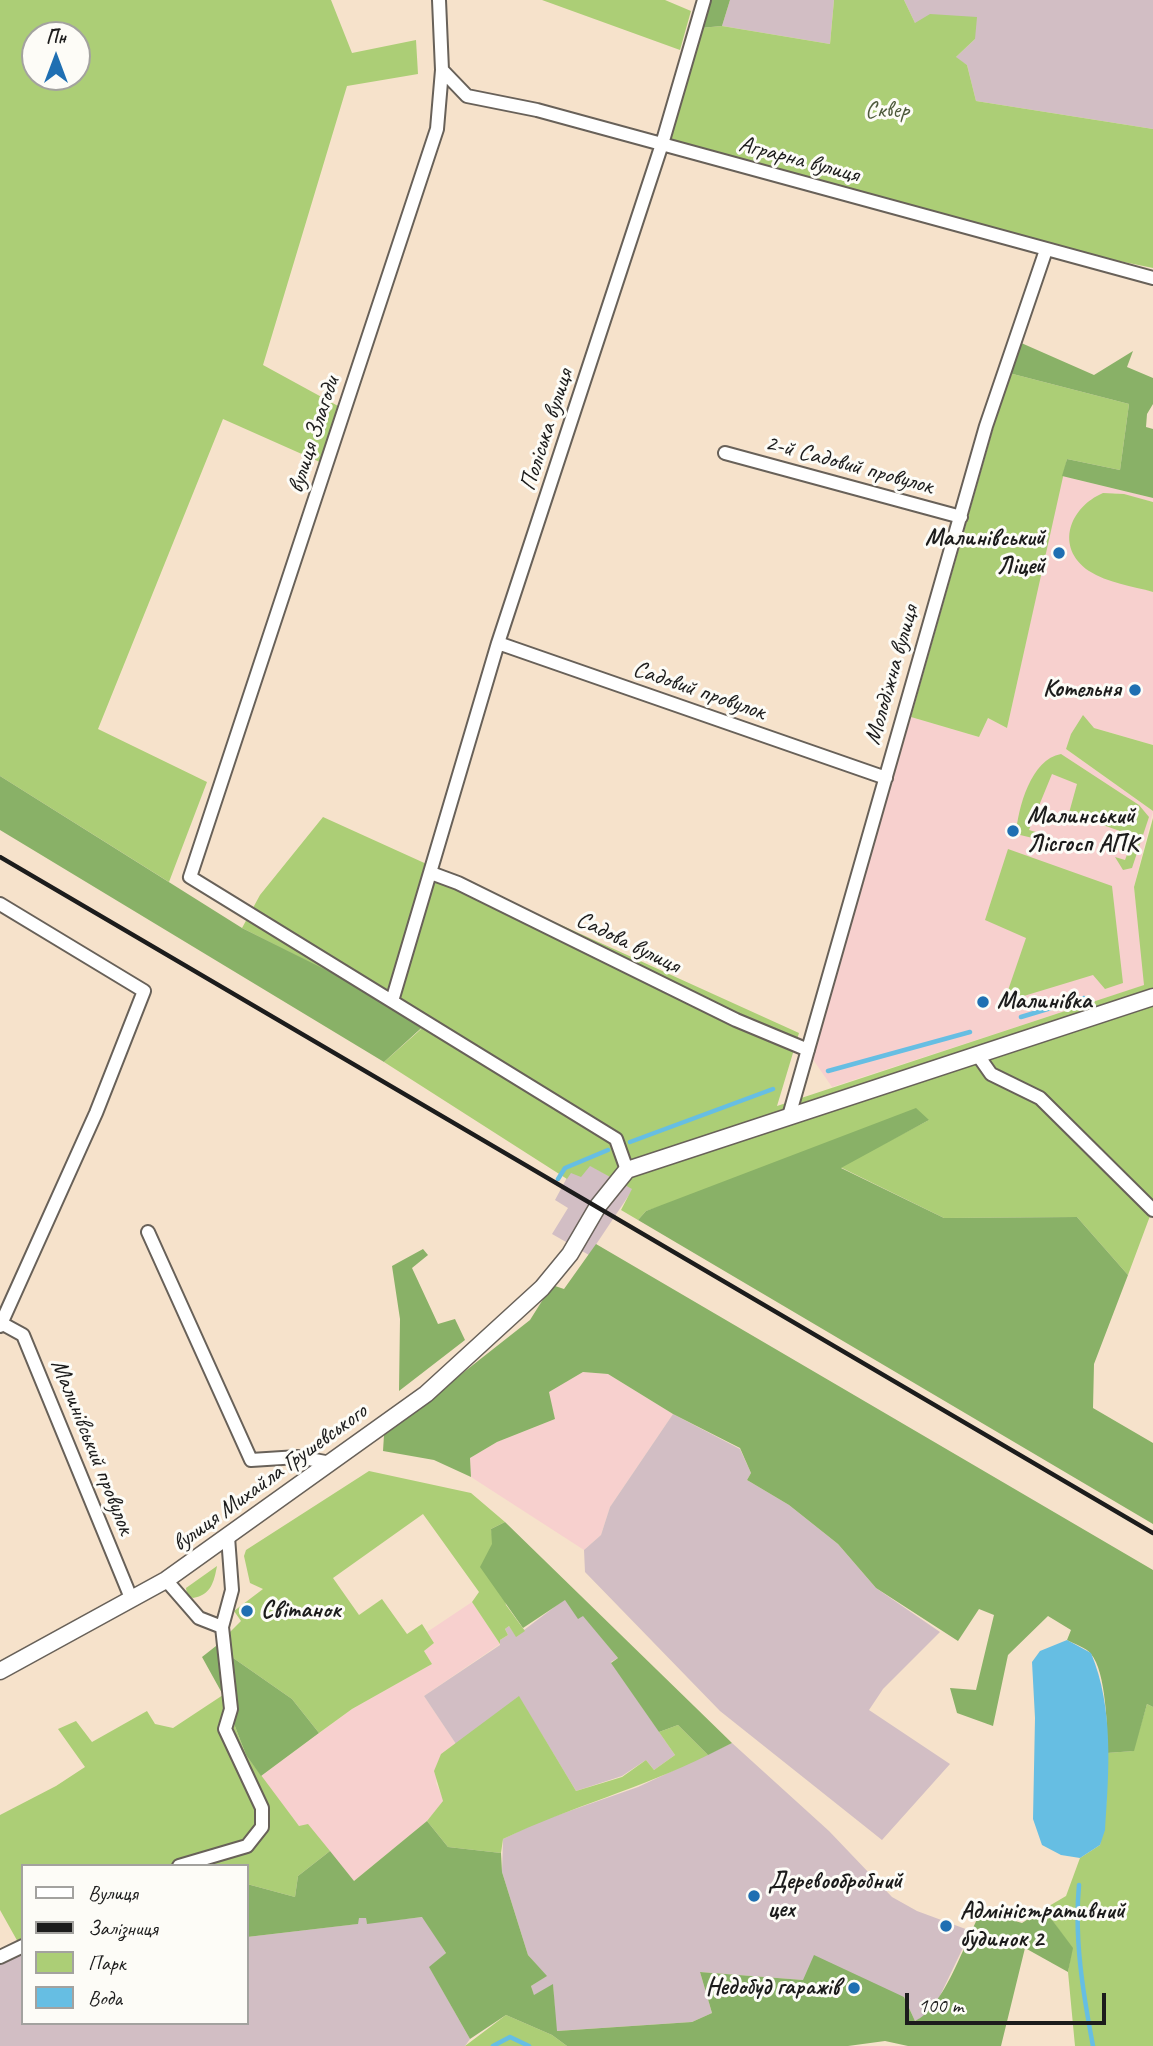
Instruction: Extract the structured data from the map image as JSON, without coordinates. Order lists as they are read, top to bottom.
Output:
{
  "streets": {
    "street": [
      "Аграрна вулиця",
      "Поліська вулиця",
      "вулиця Злагоди",
      "2-й Садовий провулок",
      "Молодіжна вулиця",
      "Садовий провулок",
      "Садова вулиця",
      "Малинівський провулок",
      "вулиця Михайла Грушевського"
    ]
  },
  "crossings": [
    ["Аграрна вулиця", "Поліська вулиця"],
    ["Аграрна вулиця", "вулиця Злагоди"],
    ["Аграрна вулиця", "Молодіжна вулиця"],
    ["Поліська вулиця", "вулиця Злагоди"],
    ["Поліська вулиця", "Садовий провулок"],
    ["Поліська вулиця", "Садова вулиця"],
    ["2-й Садовий провулок", "Молодіжна вулиця"],
    ["Молодіжна вулиця", "Садовий провулок"],
    ["Молодіжна вулиця", "Садова вулиця"],
    ["Малинівський провулок", "вулиця Михайла Грушевського"]
  ],
  "parks": ["Сквер"],
  "places": [
    "Малинівський Ліцей",
    "Котельня",
    "Малинський Лісгосп АПК",
    "Малинівка",
    "Світанок",
    "Деревообробний цех",
    "Адміністративний будинок 2",
    "Недобуд гаражів"
  ],
  "legend": [
    "Вулиця",
    "Залізниця",
    "Парк",
    "Вода"
  ],
  "scale_bar": "100 m",
  "north": "top"
}
